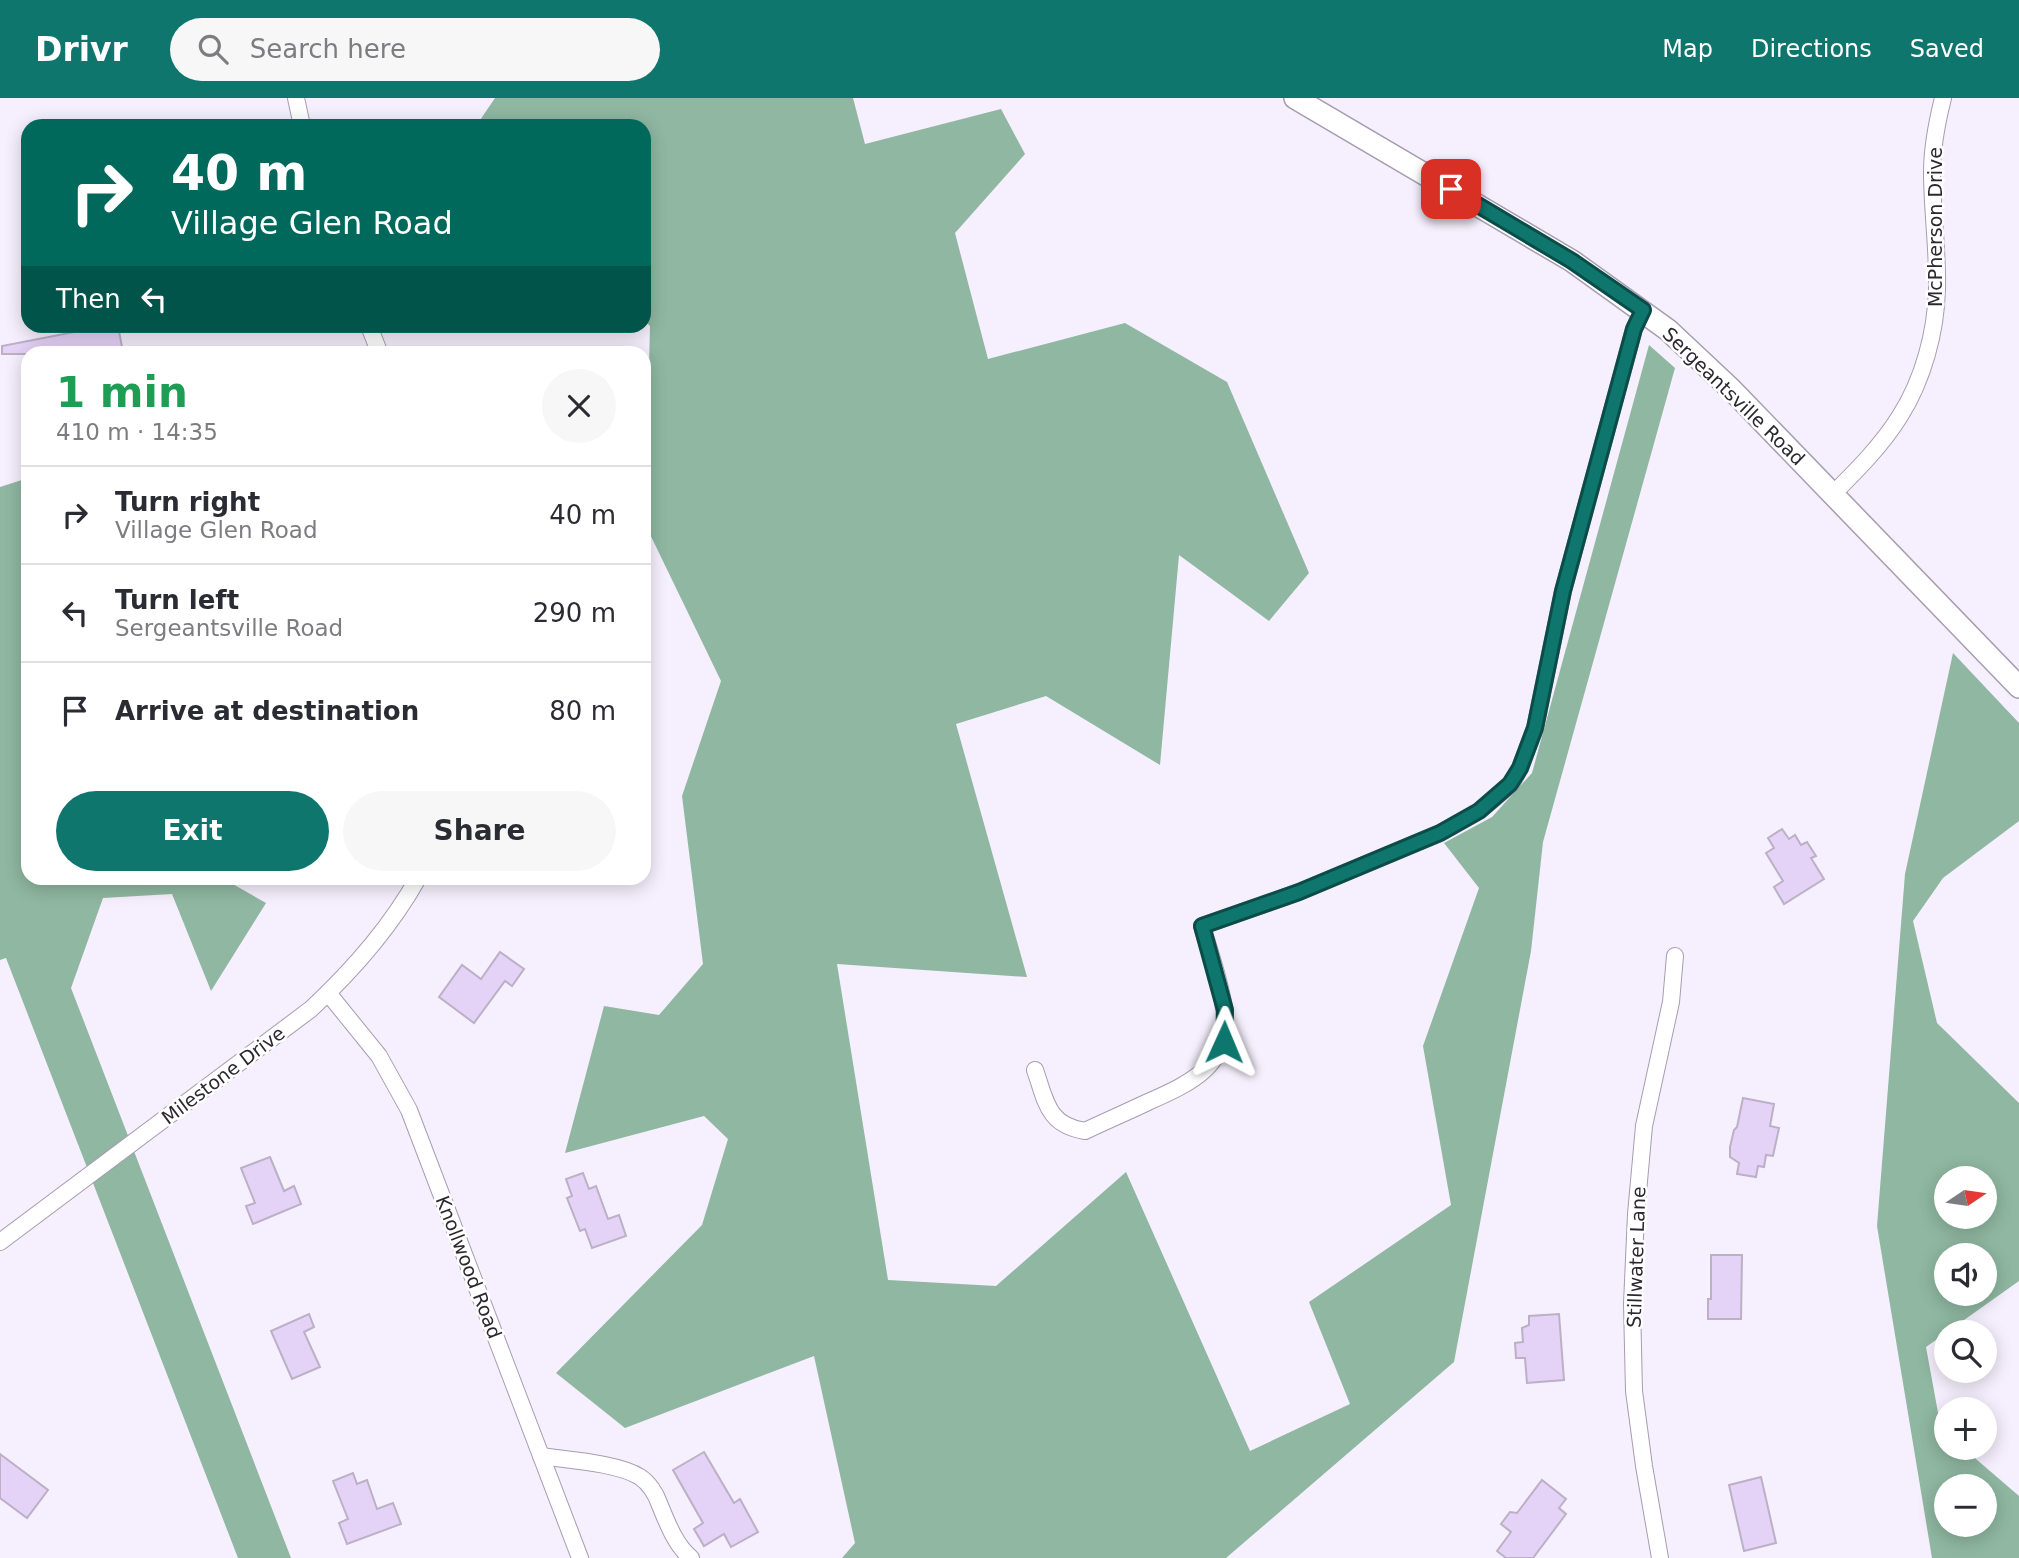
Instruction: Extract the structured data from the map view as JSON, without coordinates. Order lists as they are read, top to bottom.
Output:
{
  "streets": {
    "main road": ["Sergeantsville Road"],
    "street": [
      "McPherson Drive",
      "Milestone Drive",
      "Stillwater Lane",
      "Knollwood Road"
    ]
  },
  "crossings": [
    ["McPherson Drive", "Sergeantsville Road"],
    ["Milestone Drive", "Knollwood Road"]
  ],
  "north": "right",
  "page": {
    "header": "Drivr",
    "search": "Search here",
    "nav": ["Map", "Directions", "Saved"],
    "turn": ["40 m", "Village Glen Road"],
    "then": "Then",
    "heading": ["1 min", "410 m · 14:35"],
    "list": [
      {
        "name": "Turn right",
        "note": "Village Glen Road",
        "value": "40 m"
      },
      {
        "name": "Turn left",
        "note": "Sergeantsville Road",
        "value": "290 m"
      },
      {
        "name": "Arrive at destination",
        "value": "80 m"
      }
    ],
    "buttons": ["Exit", "Share"],
    "map_buttons": ["+", "−"]
  }
}
